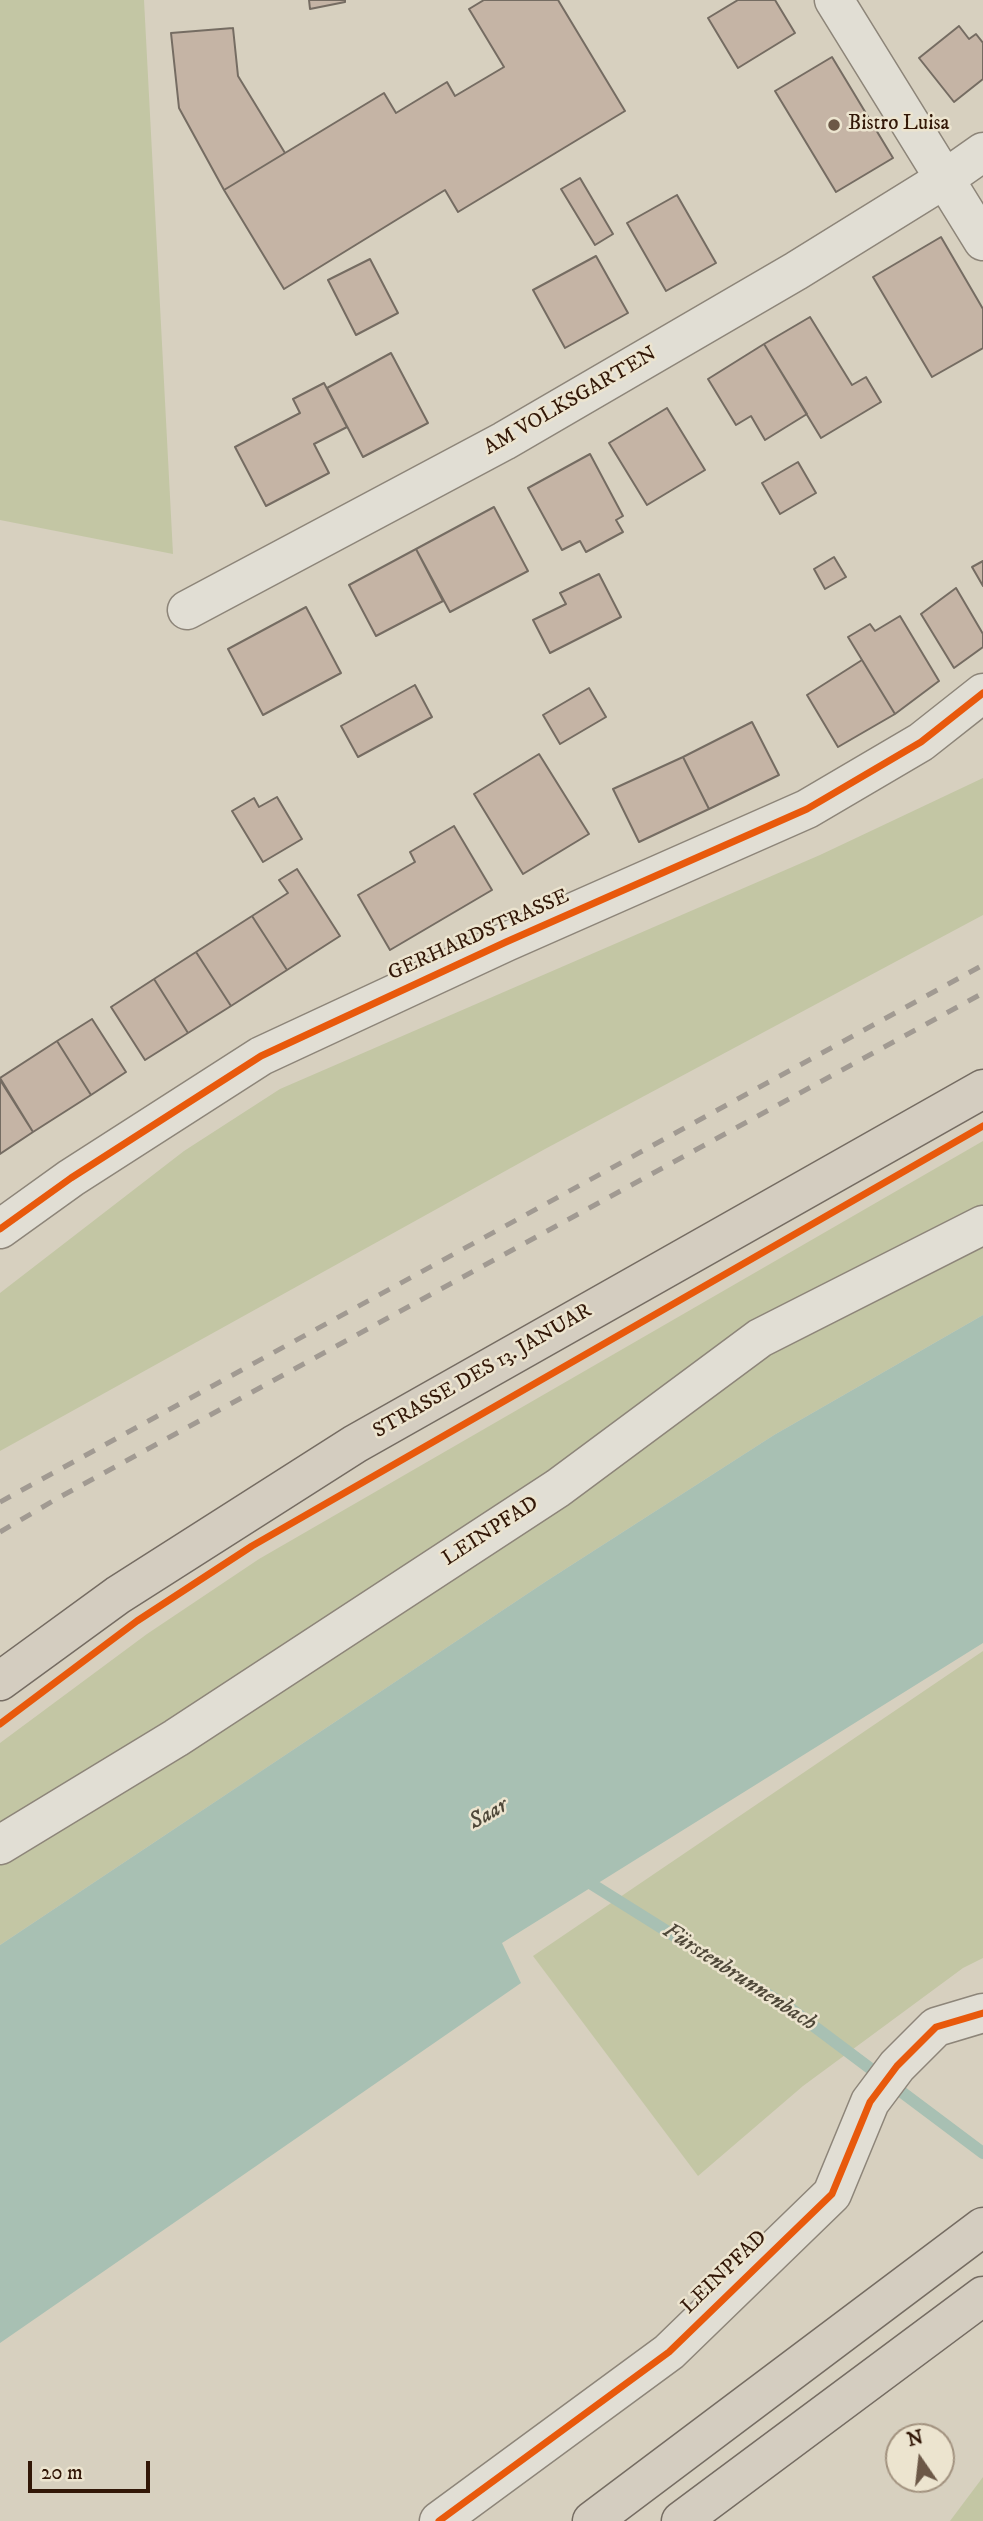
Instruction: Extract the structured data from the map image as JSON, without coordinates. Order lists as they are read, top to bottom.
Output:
{
  "streets": {
    "main road": ["STRASSE DES 13. JANUAR"],
    "street": ["AM VOLKSGARTEN", "GERHARDSTRASSE", "LEINPFAD"]
  },
  "water": ["Saar", "Fürstenbrunnenbach"],
  "places": ["Bistro Luisa"],
  "scale_bar": "20 m",
  "north": "top"
}
